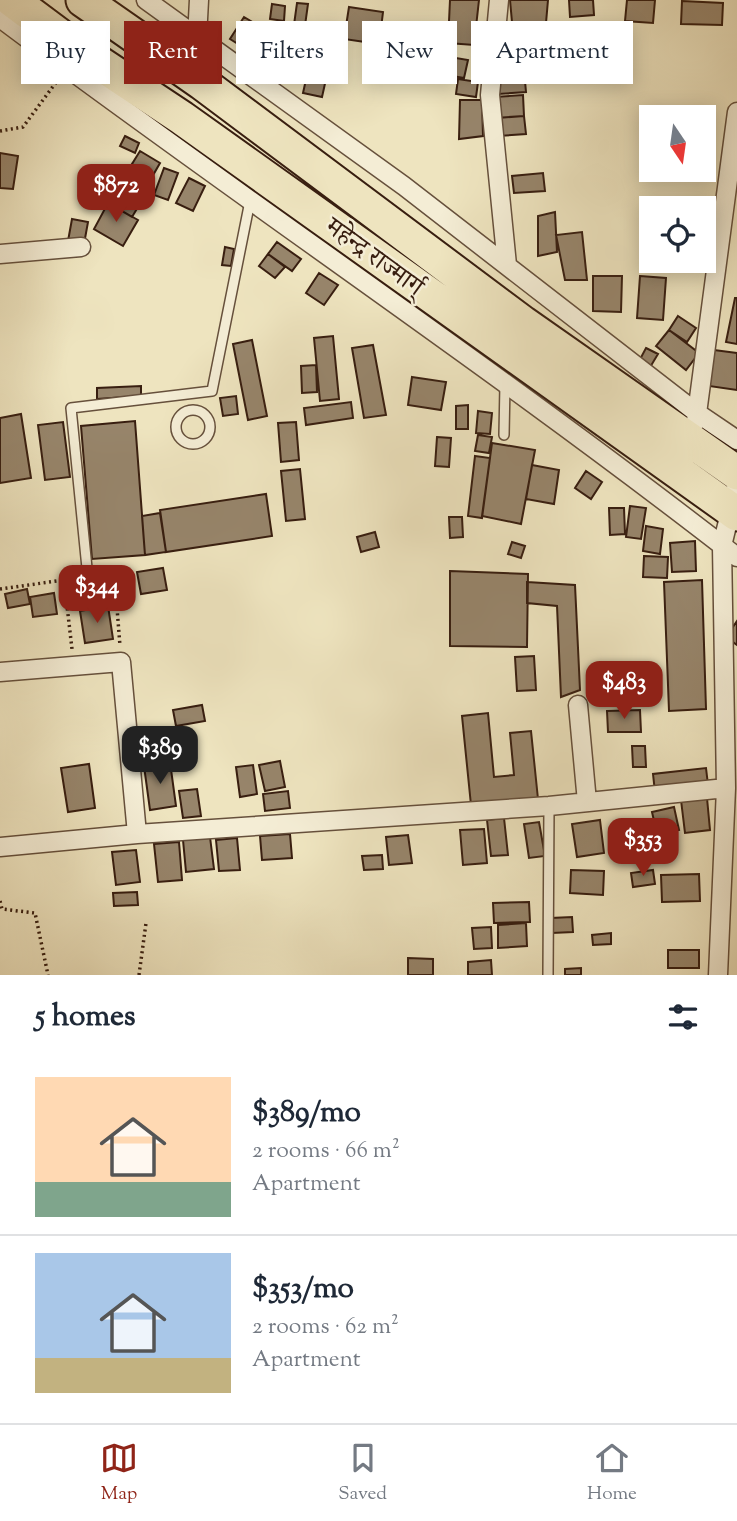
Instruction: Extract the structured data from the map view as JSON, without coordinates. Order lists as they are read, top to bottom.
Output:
{
  "streets": {
    "highway": ["महेन्द्र राज्मार्ग्"]
  },
  "north": "bottom",
  "page": {
    "chip": [
      "Buy",
      "Rent",
      "Filters",
      "New",
      "Apartment"
    ],
    "price": [
      "$872",
      "$344",
      "$483",
      "$389",
      "$353"
    ],
    "heading": "5 homes",
    "list": [
      {
        "name": "$389/mo",
        "note": "2 rooms · 66 m² · Apartment"
      },
      {
        "name": "$353/mo",
        "note": "2 rooms · 62 m² · Apartment"
      }
    ],
    "tabs": ["Map", "Saved", "Home"]
  }
}
